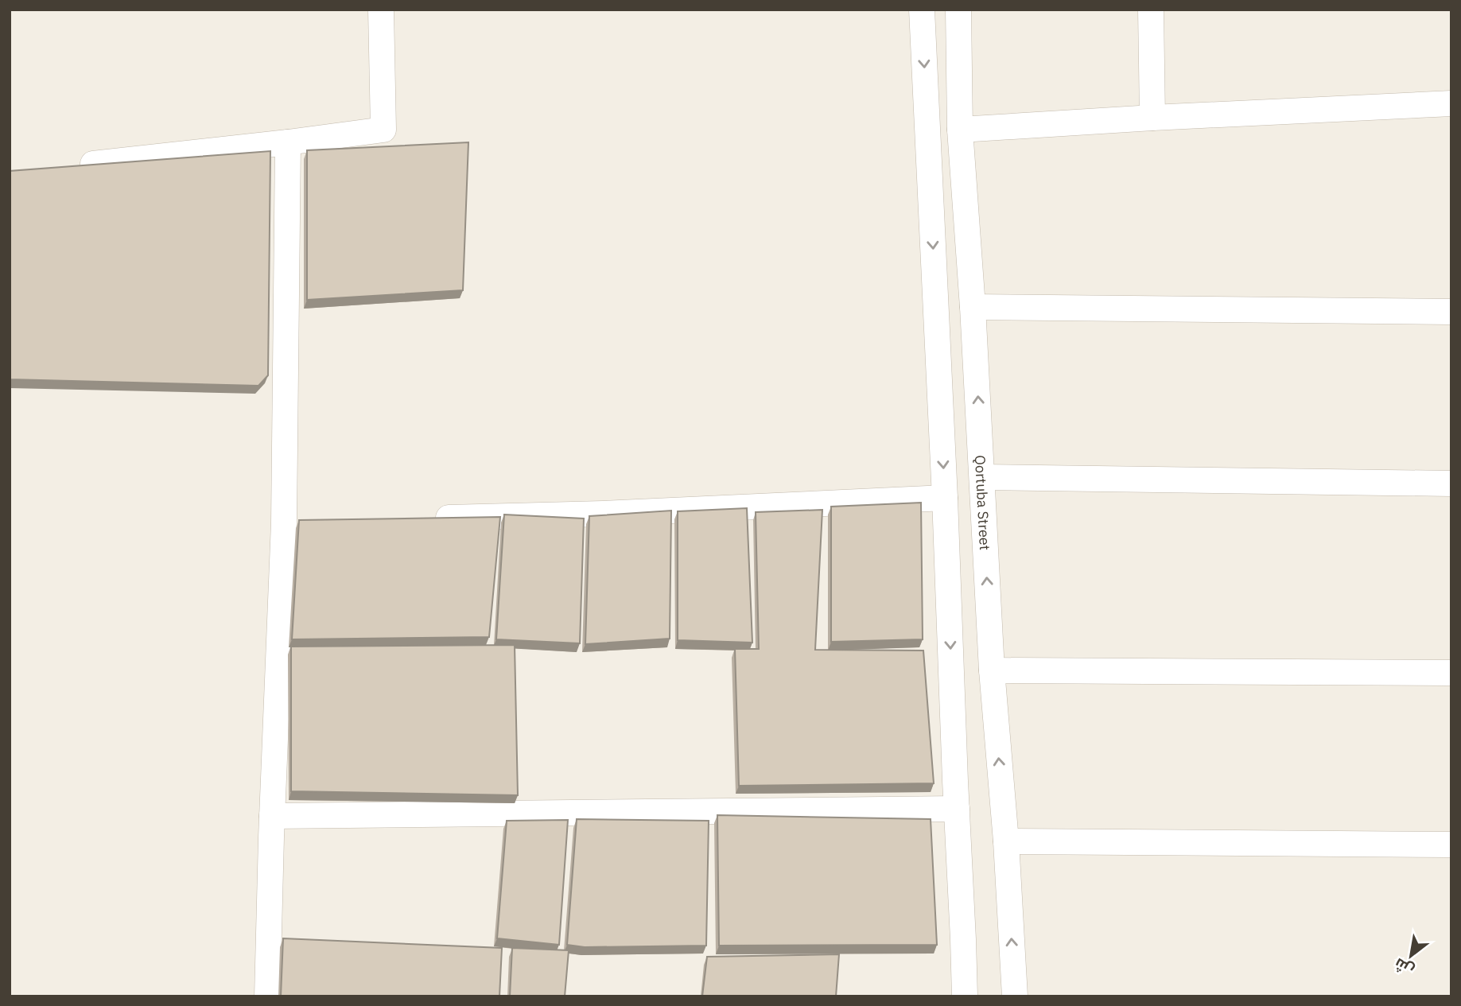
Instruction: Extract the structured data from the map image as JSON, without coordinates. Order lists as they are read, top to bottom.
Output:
{
  "streets": {
    "street": ["Qortuba Street"]
  },
  "north": "bottom left"
}
